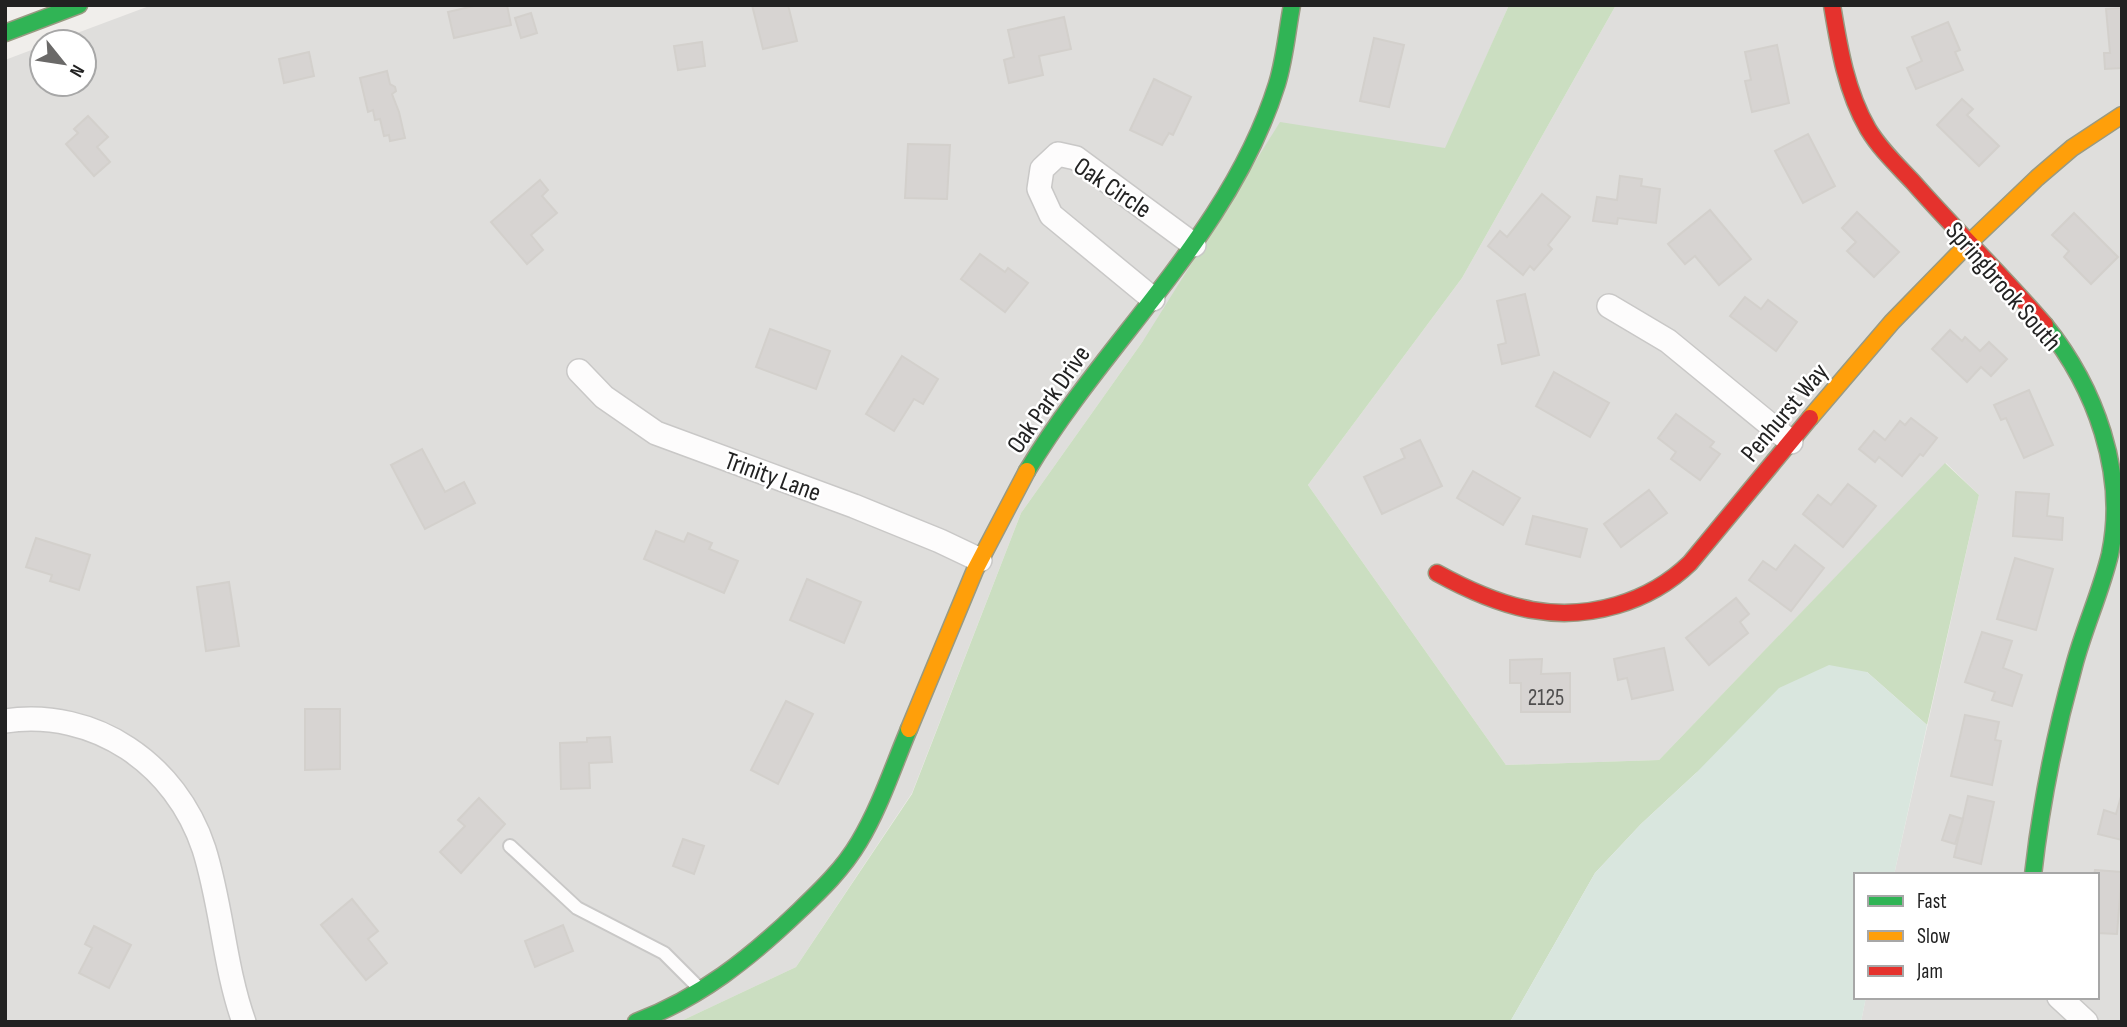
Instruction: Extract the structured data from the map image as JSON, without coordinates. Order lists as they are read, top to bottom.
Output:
{
  "streets": {
    "street": [
      "Oak Circle",
      "Springbrook South",
      "Oak Park Drive",
      "Penhurst Way",
      "Trinity Lane"
    ]
  },
  "crossings": [
    ["Oak Circle", "Oak Park Drive"],
    ["Springbrook South", "Penhurst Way"],
    ["Oak Park Drive", "Trinity Lane"]
  ],
  "house_numbers": ["2125"],
  "legend": ["Fast", "Slow", "Jam"],
  "north": "bottom right"
}
